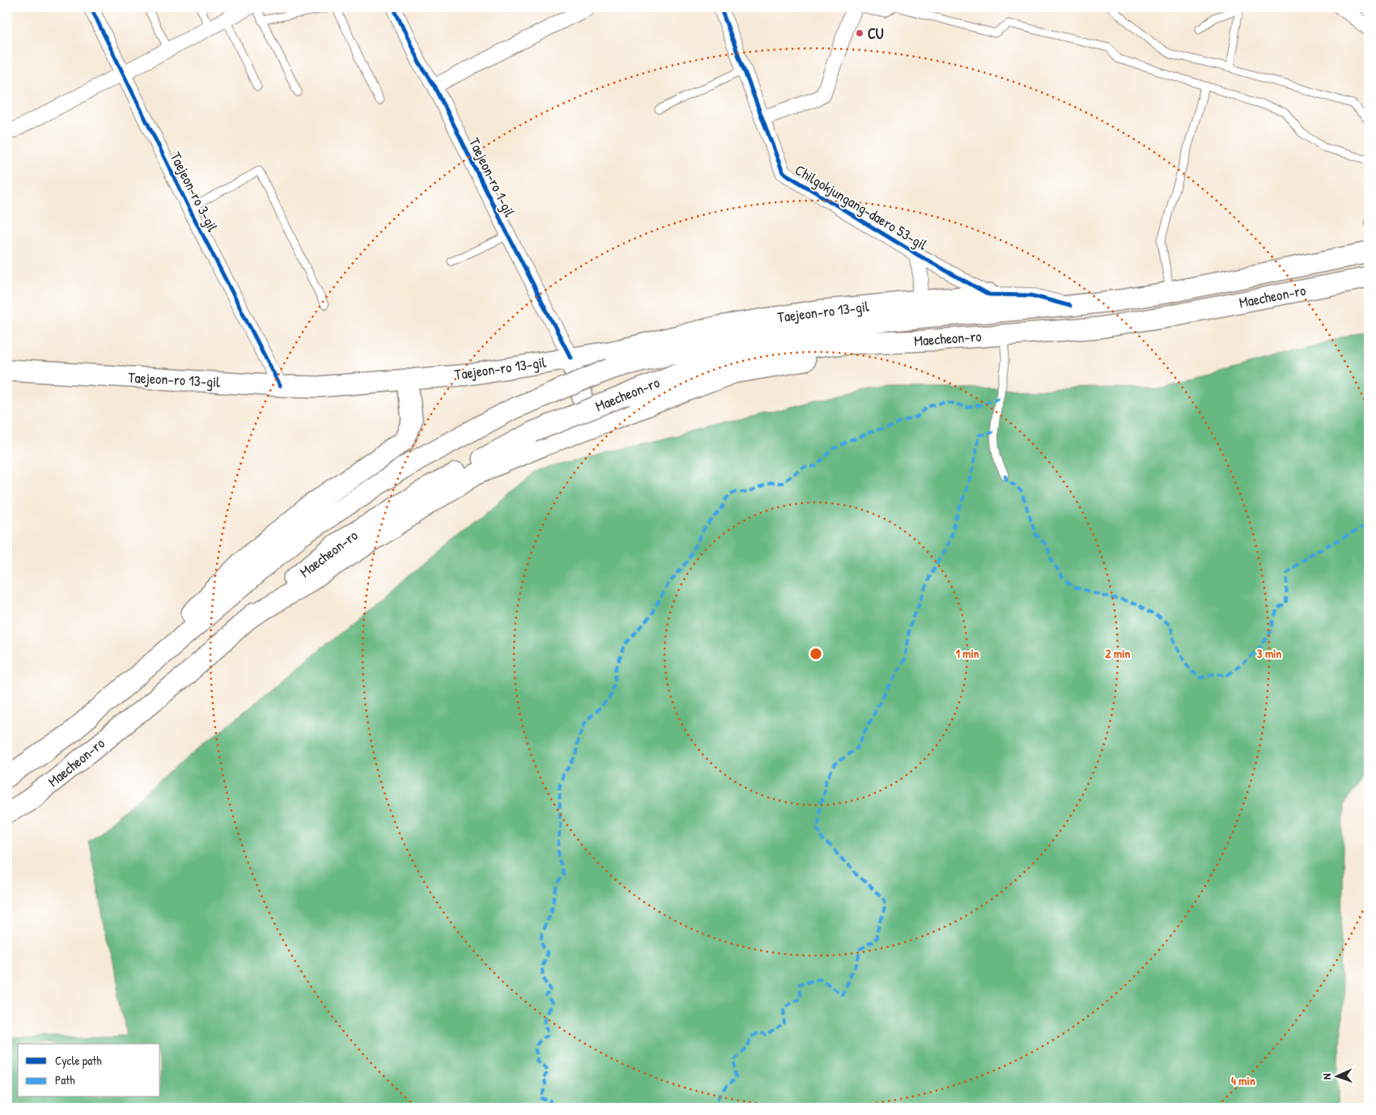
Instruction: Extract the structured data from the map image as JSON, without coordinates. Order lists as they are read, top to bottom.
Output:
{
  "streets": {
    "main road": ["Maecheon-ro", "Taejeon-ro 13-gil"],
    "street": ["Taejeon-ro 1-gil", "Taejeon-ro 3-gil", "Chilgokjungang-daero 53-gil"]
  },
  "crossings": [
    ["Taejeon-ro 1-gil", "Taejeon-ro 13-gil"],
    ["Taejeon-ro 3-gil", "Taejeon-ro 13-gil"],
    ["Chilgokjungang-daero 53-gil", "Maecheon-ro"],
    ["Chilgokjungang-daero 53-gil", "Taejeon-ro 13-gil"]
  ],
  "places": ["CU"],
  "legend": ["Cycle path", "Path"],
  "north": "left",
  "rings": [
    "1 min",
    "2 min",
    "3 min",
    "4 min"
  ]
}
